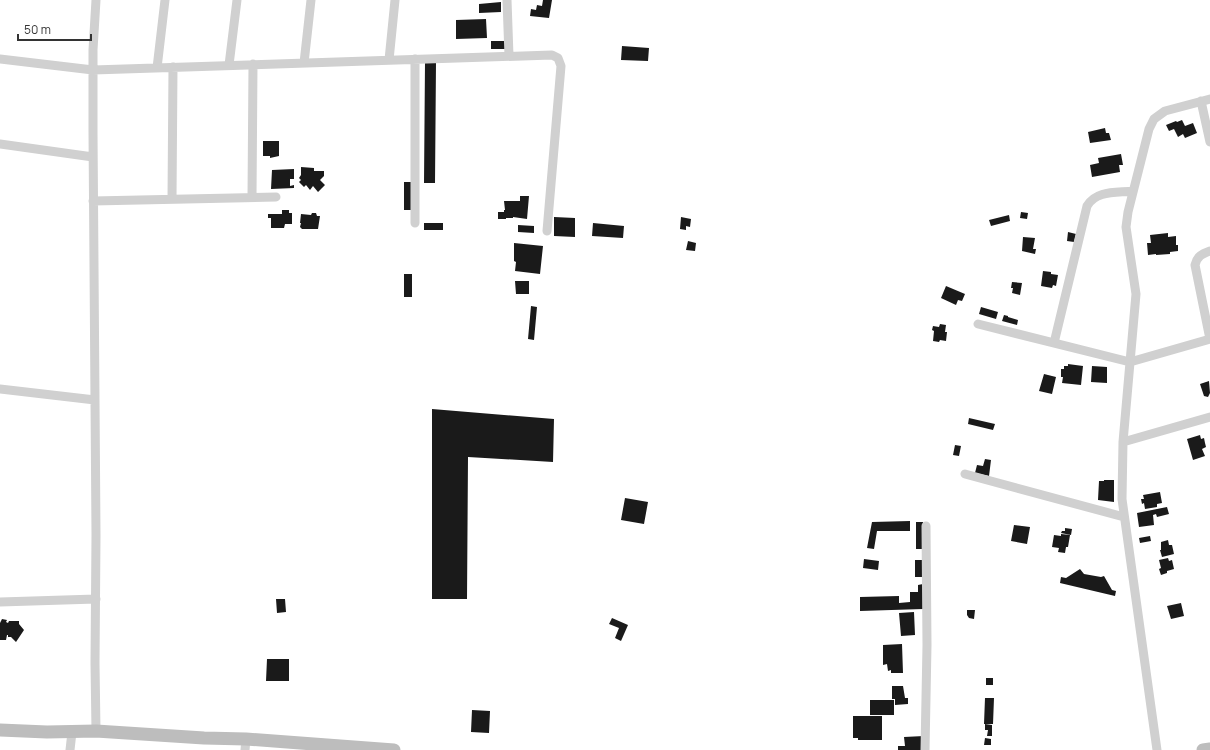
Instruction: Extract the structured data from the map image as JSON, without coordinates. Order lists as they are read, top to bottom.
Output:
{
  "scale_bar": "50 m"
}
